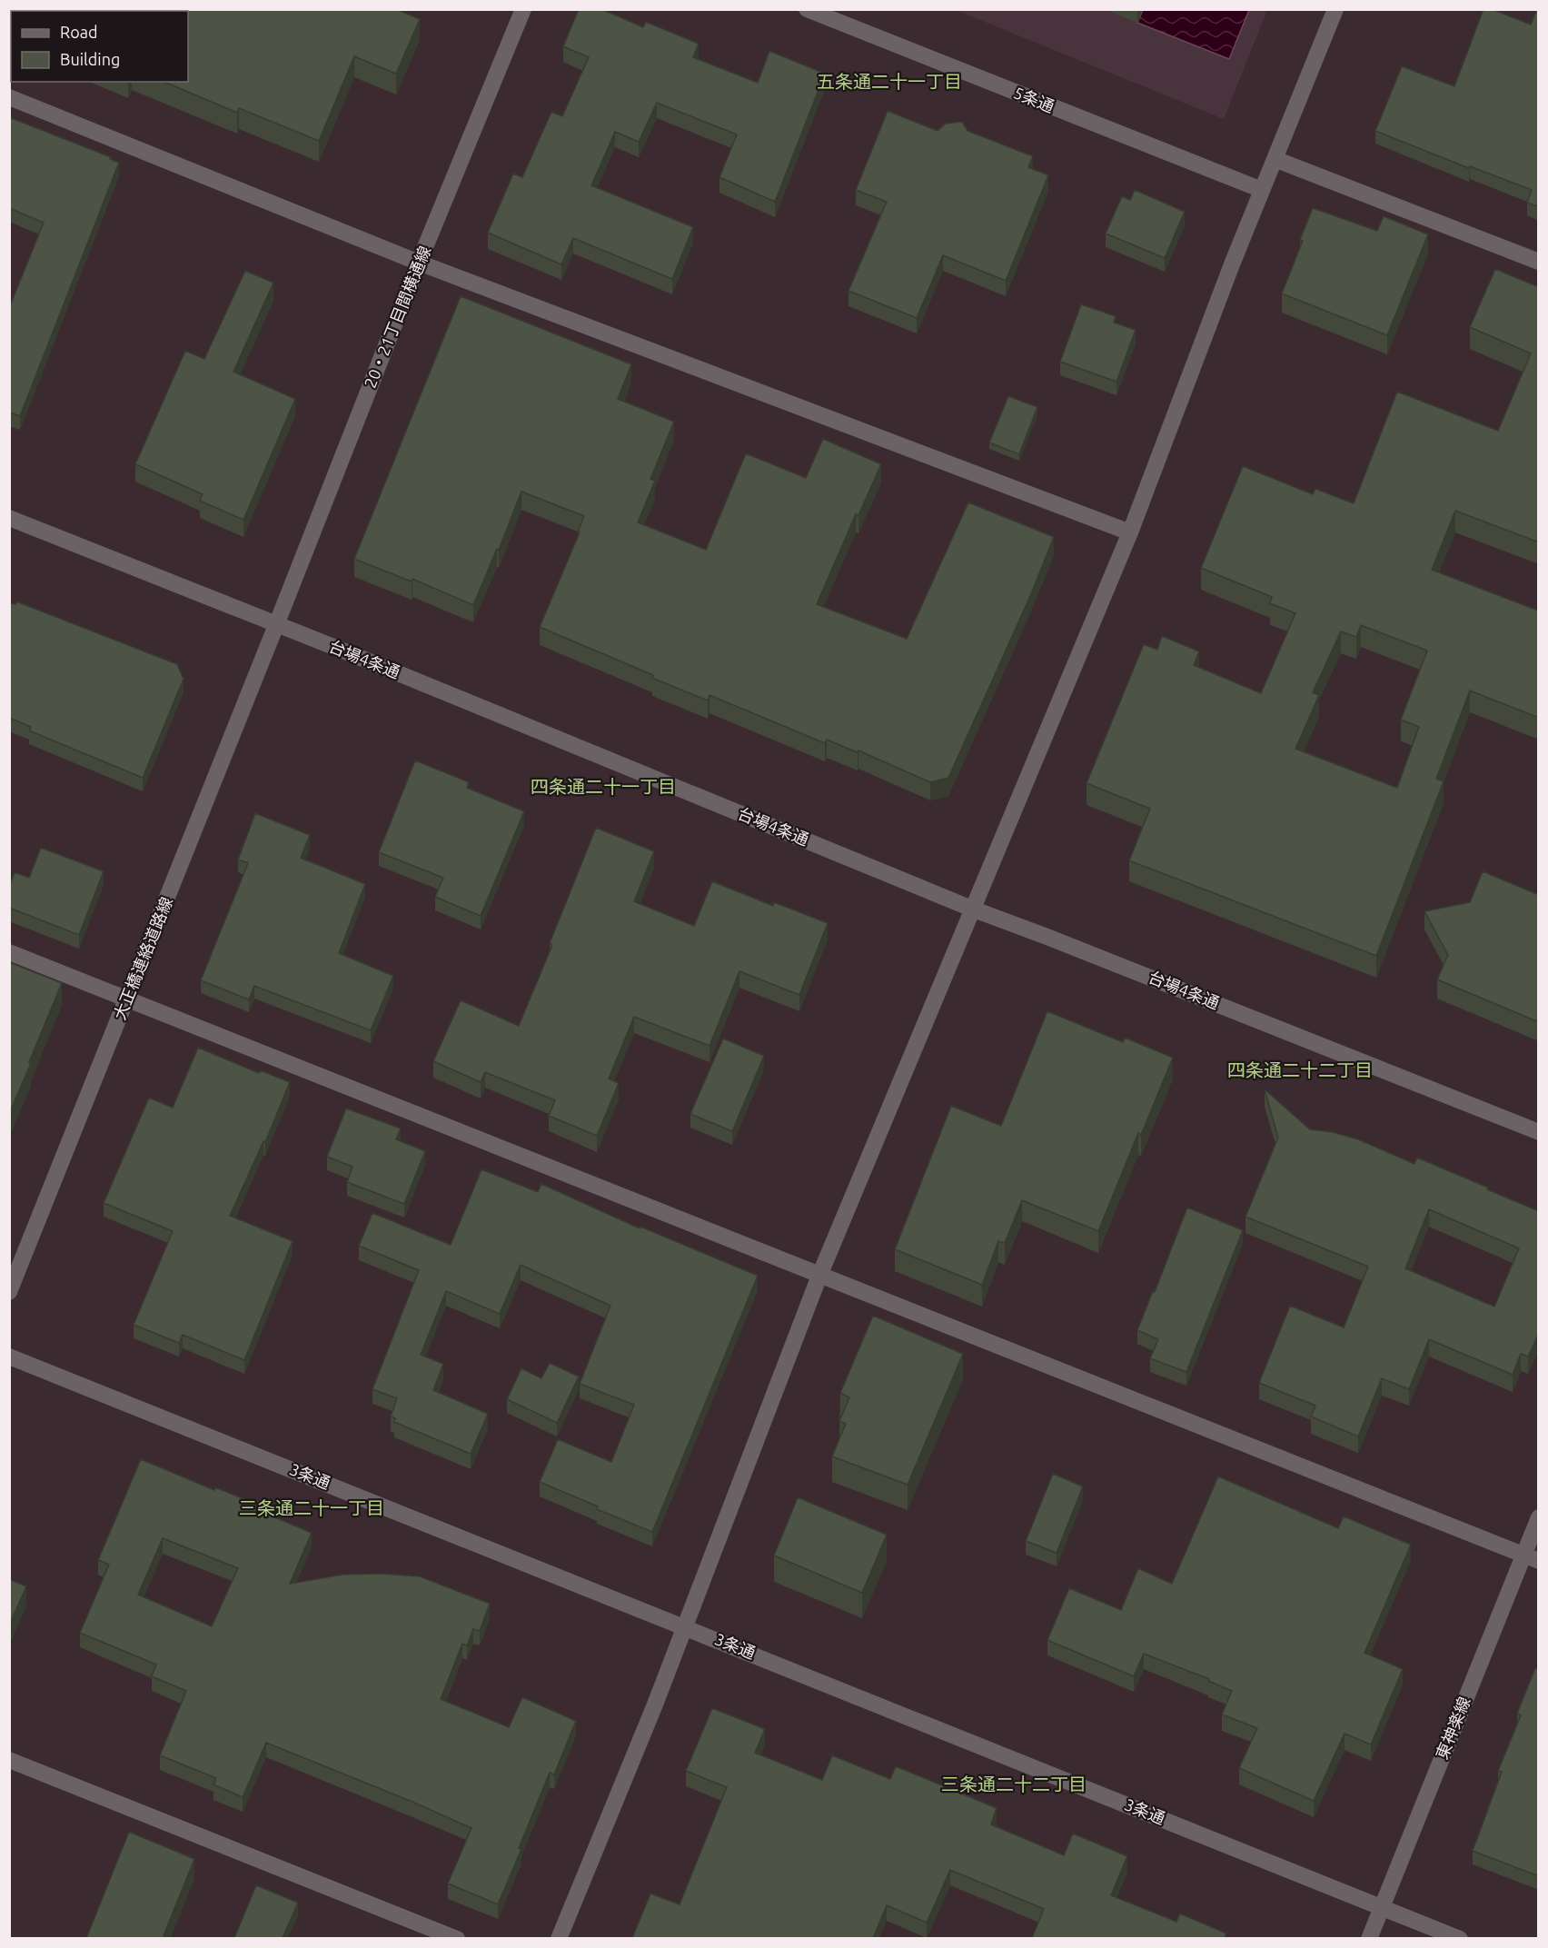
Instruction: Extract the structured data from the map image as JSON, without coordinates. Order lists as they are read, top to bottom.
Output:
{
  "streets": {
    "street": [
      "5条通",
      "20・21丁目間横通線",
      "台場4条通",
      "大正橋連絡道路線",
      "3条通",
      "東神楽線"
    ]
  },
  "crossings": [
    ["20・21丁目間横通線", "台場4条通"],
    ["20・21丁目間横通線", "大正橋連絡道路線"],
    ["台場4条通", "大正橋連絡道路線"],
    ["3条通", "東神楽線"]
  ],
  "districts": [
    "五条通二十一丁目",
    "四条通二十一丁目",
    "四条通二十二丁目",
    "三条通二十一丁目",
    "三条通二十二丁目"
  ],
  "legend": ["Road", "Building"]
}
